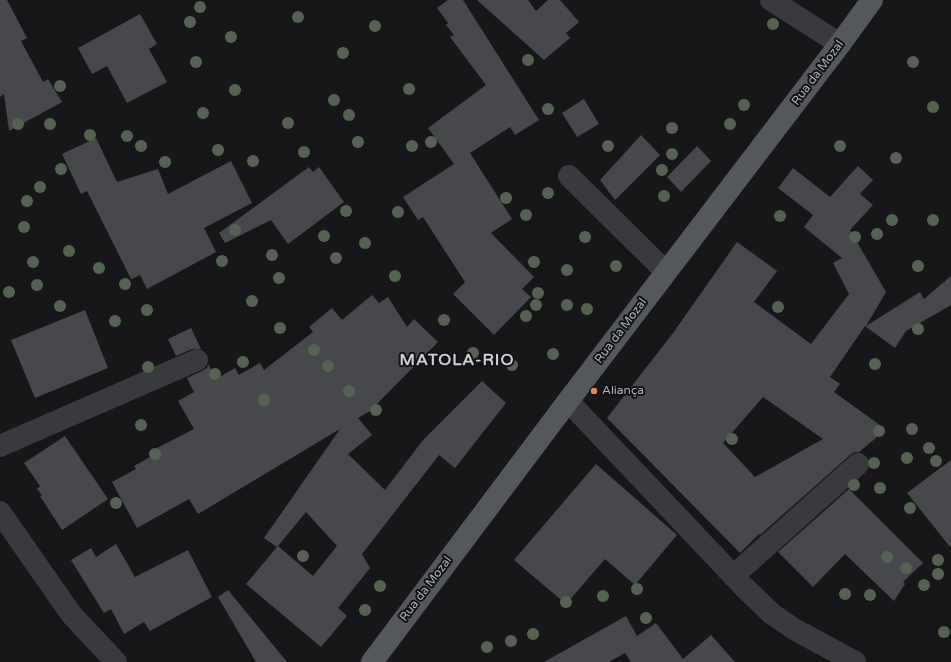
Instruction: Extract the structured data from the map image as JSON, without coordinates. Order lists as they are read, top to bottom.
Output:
{
  "streets": {
    "main road": ["Rua da Mozal"]
  },
  "districts": ["MATOLA-RIO"],
  "places": ["Aliança"]
}
